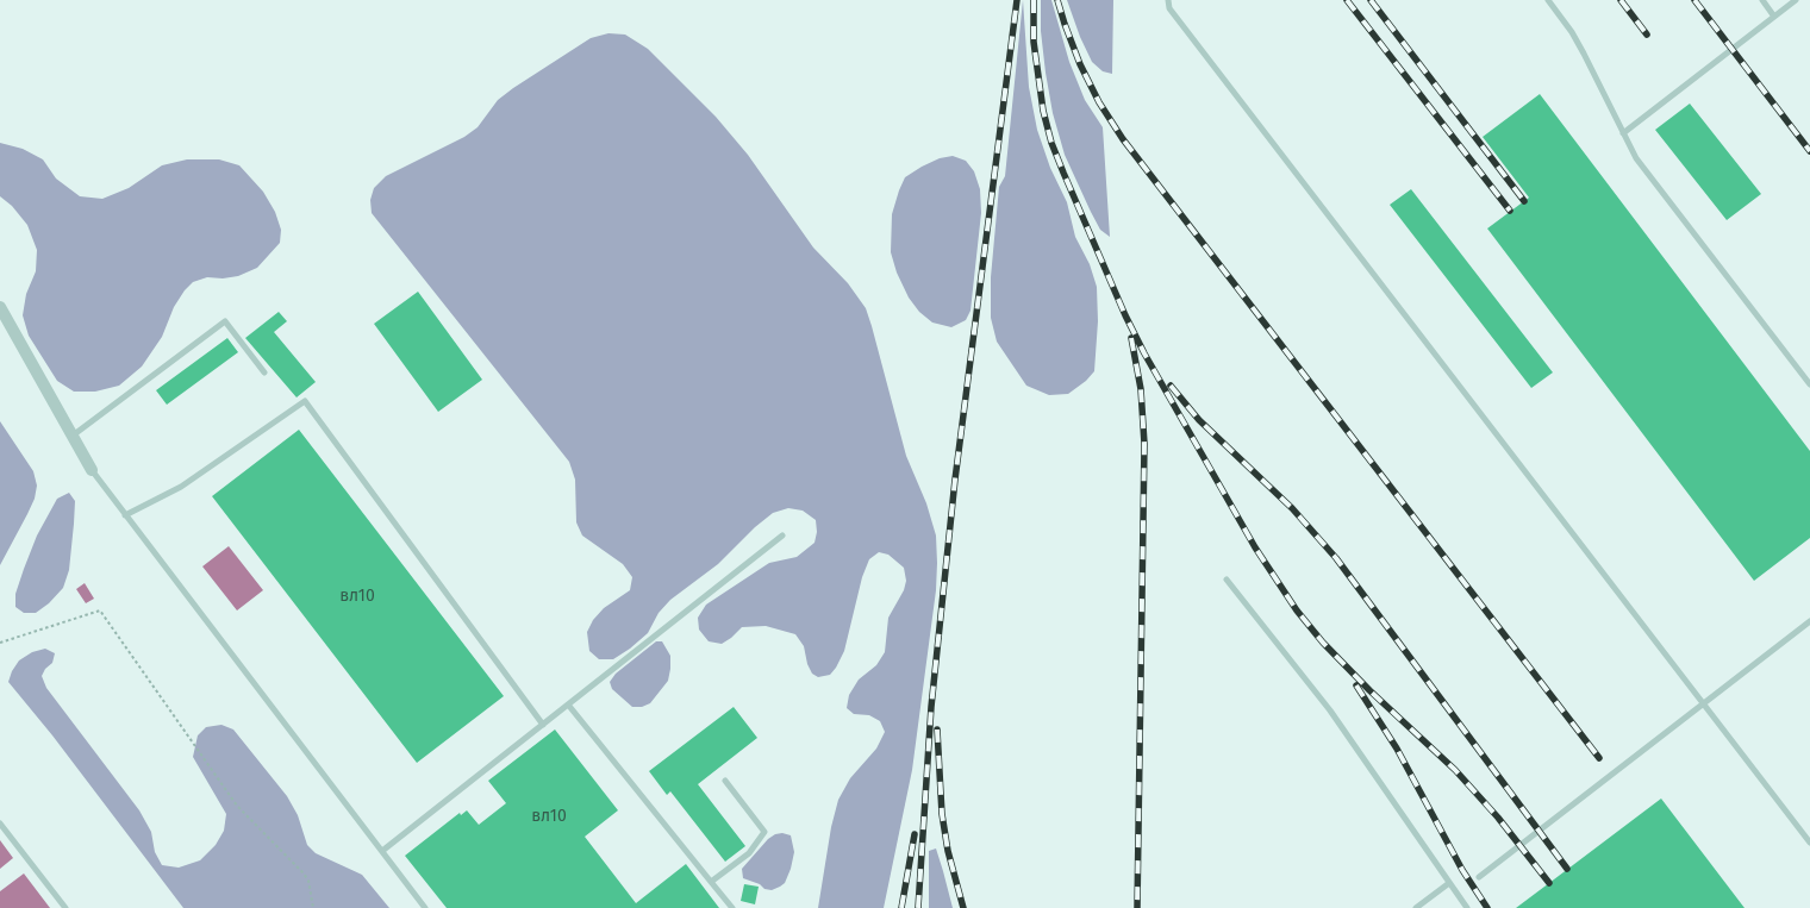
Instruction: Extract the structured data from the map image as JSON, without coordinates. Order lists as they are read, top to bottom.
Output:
{
  "house_numbers": ["вл10", "вл10"]
}
